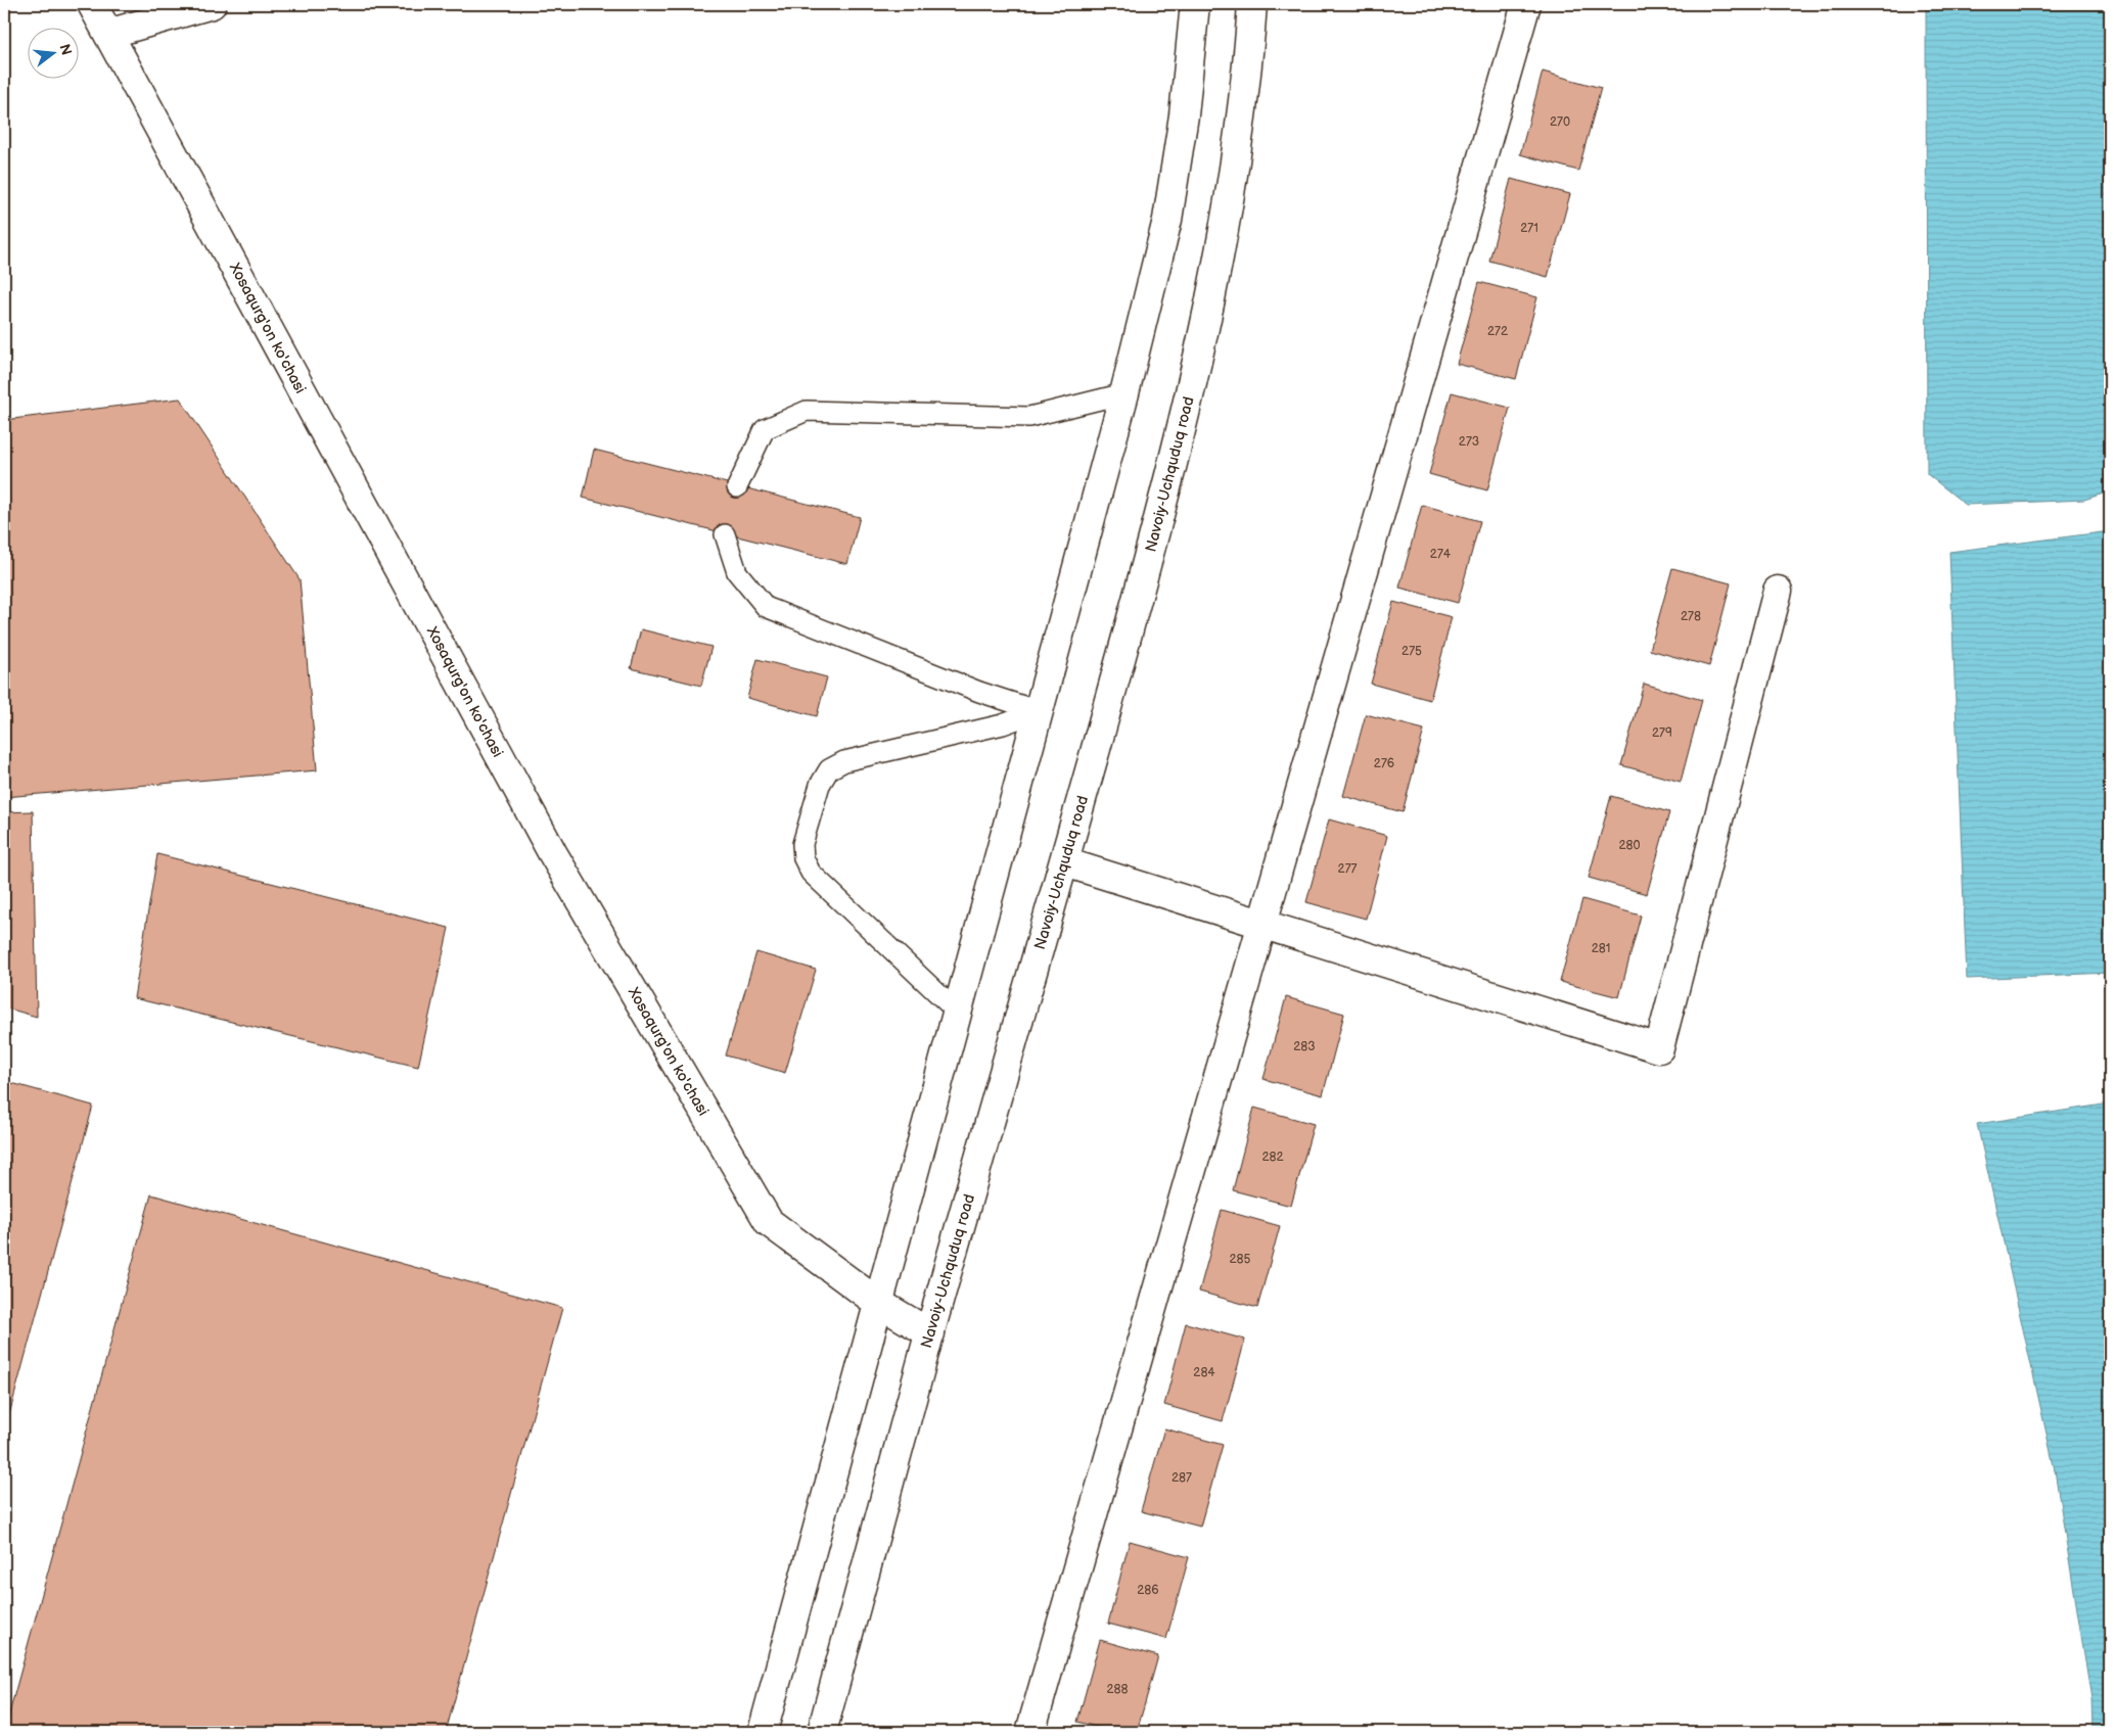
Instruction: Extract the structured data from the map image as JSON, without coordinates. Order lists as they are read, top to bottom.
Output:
{
  "streets": {
    "main road": ["Xosaqurg'on ko'chasi", "Navoiy-Uchquduq road"]
  },
  "crossings": [
    ["Xosaqurg'on ko'chasi", "Navoiy-Uchquduq road"]
  ],
  "house_numbers": [
    "270",
    "271",
    "272",
    "273",
    "274",
    "278",
    "275",
    "279",
    "276",
    "280",
    "277",
    "281",
    "283",
    "282",
    "285",
    "284",
    "287",
    "286",
    "288"
  ],
  "north": "right"
}
